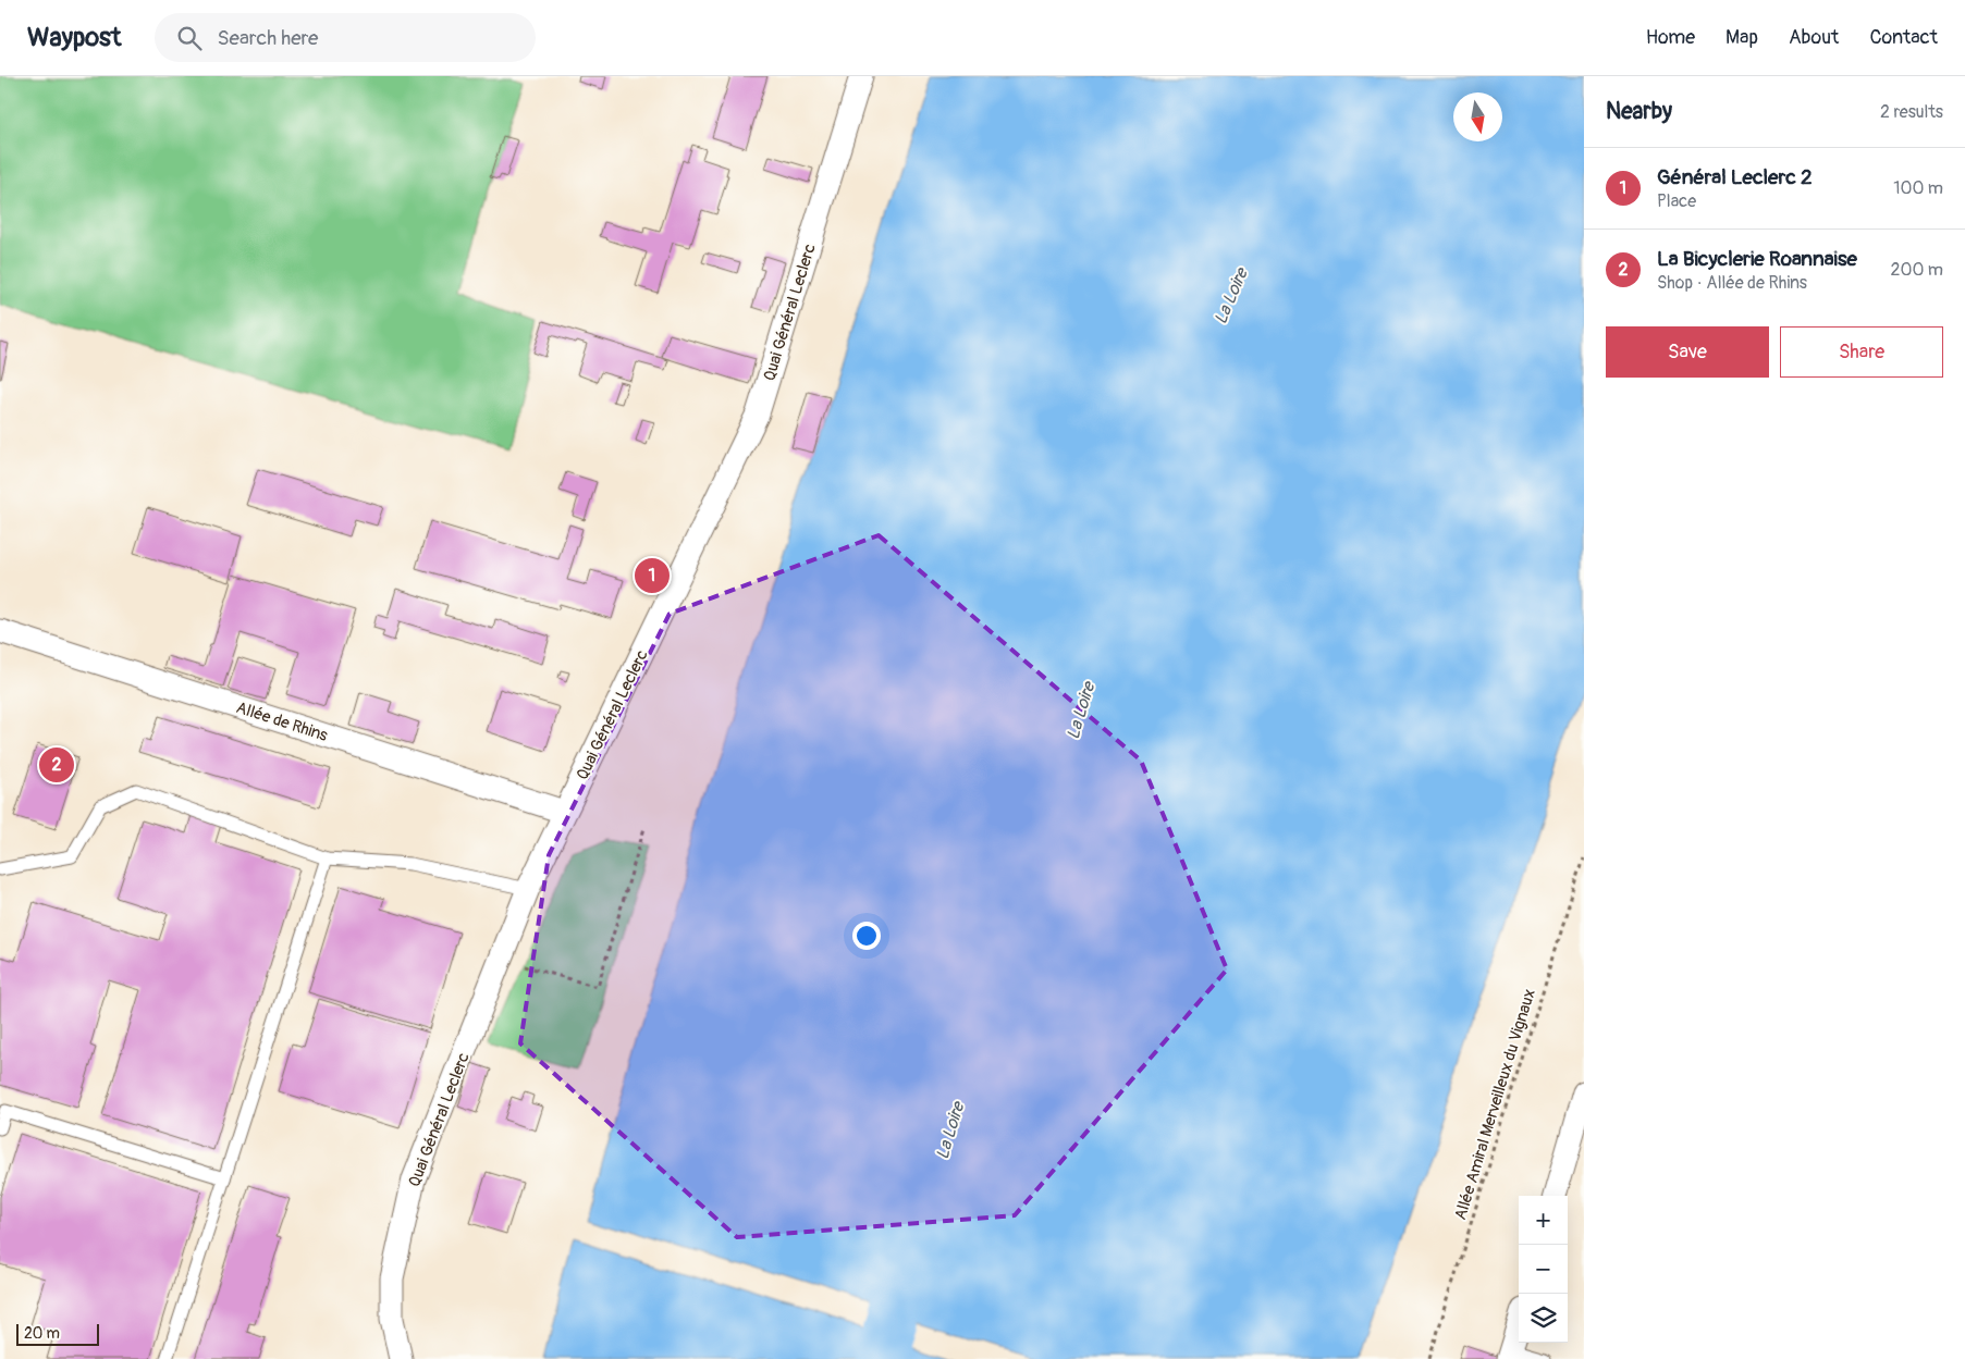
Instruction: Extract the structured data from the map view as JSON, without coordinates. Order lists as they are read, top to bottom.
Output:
{
  "streets": {
    "street": ["Quai Général Leclerc", "Allée de Rhins"],
    "path": ["Allée Amiral Merveilleux du Vignaux"]
  },
  "crossings": [
    ["Quai Général Leclerc", "Allée de Rhins"]
  ],
  "water": ["La Loire"],
  "scale_bar": "20 m",
  "north": "bottom",
  "page": {
    "header": "Waypost",
    "search": "Search here",
    "nav": [
      "Home",
      "Map",
      "About",
      "Contact"
    ],
    "heading": ["Nearby", "2 results"],
    "list": [
      {
        "mark": "1",
        "name": "Général Leclerc 2",
        "note": "Place",
        "value": "100 m"
      },
      {
        "mark": "2",
        "name": "La Bicyclerie Roannaise",
        "note": "Shop · Allée de Rhins",
        "value": "200 m"
      }
    ],
    "buttons": ["Save", "Share"],
    "pins": ["1", "2"],
    "map_buttons": ["+", "−"],
    "scale": "20 m"
  }
}
